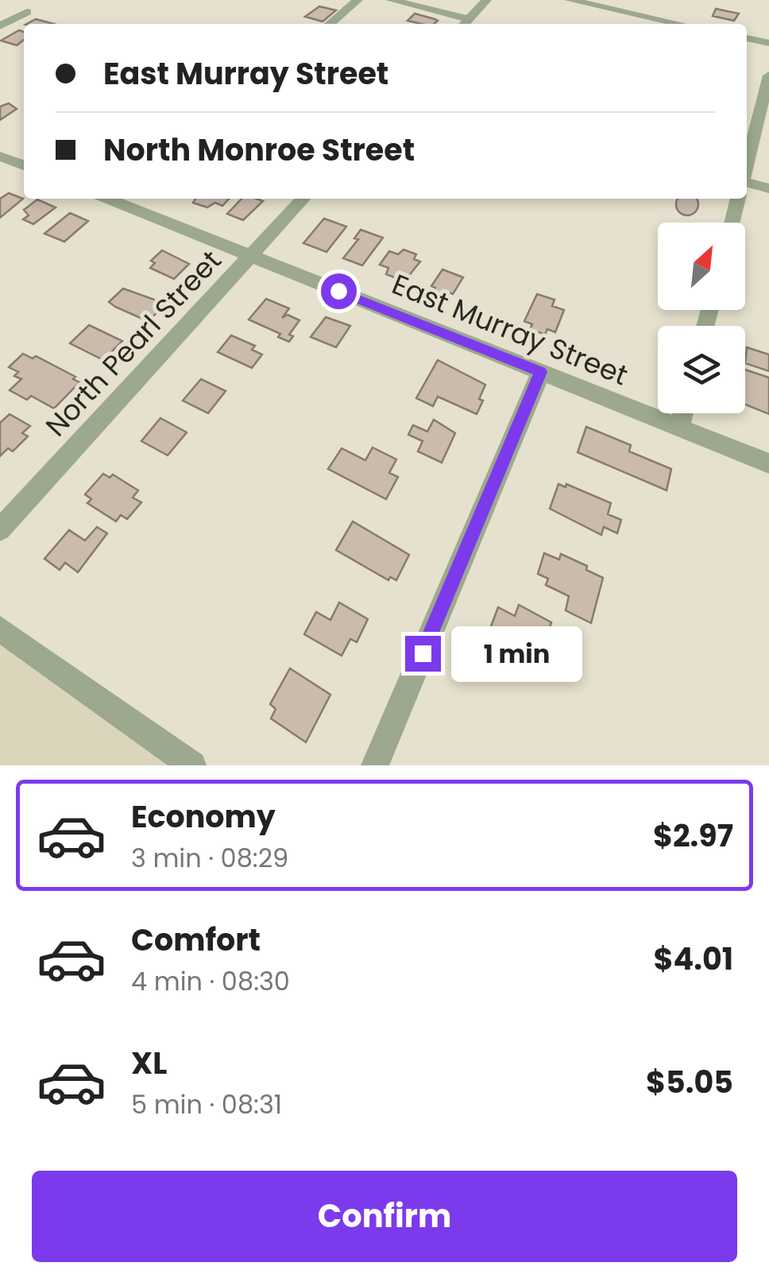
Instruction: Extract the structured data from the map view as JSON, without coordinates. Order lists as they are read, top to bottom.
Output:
{
  "streets": {
    "street": ["East Murray Street", "North Pearl Street"]
  },
  "crossings": [
    ["East Murray Street", "North Pearl Street"]
  ],
  "north": "top right",
  "page": {
    "banner": ["East Murray Street", "North Monroe Street"],
    "bubble": "1 min",
    "list": [
      {
        "name": "Economy",
        "note": "3 min · 08:29",
        "value": "$2.97"
      },
      {
        "name": "Comfort",
        "note": "4 min · 08:30",
        "value": "$4.01"
      },
      {
        "name": "XL",
        "note": "5 min · 08:31",
        "value": "$5.05"
      }
    ],
    "buttons": "Confirm"
  }
}
